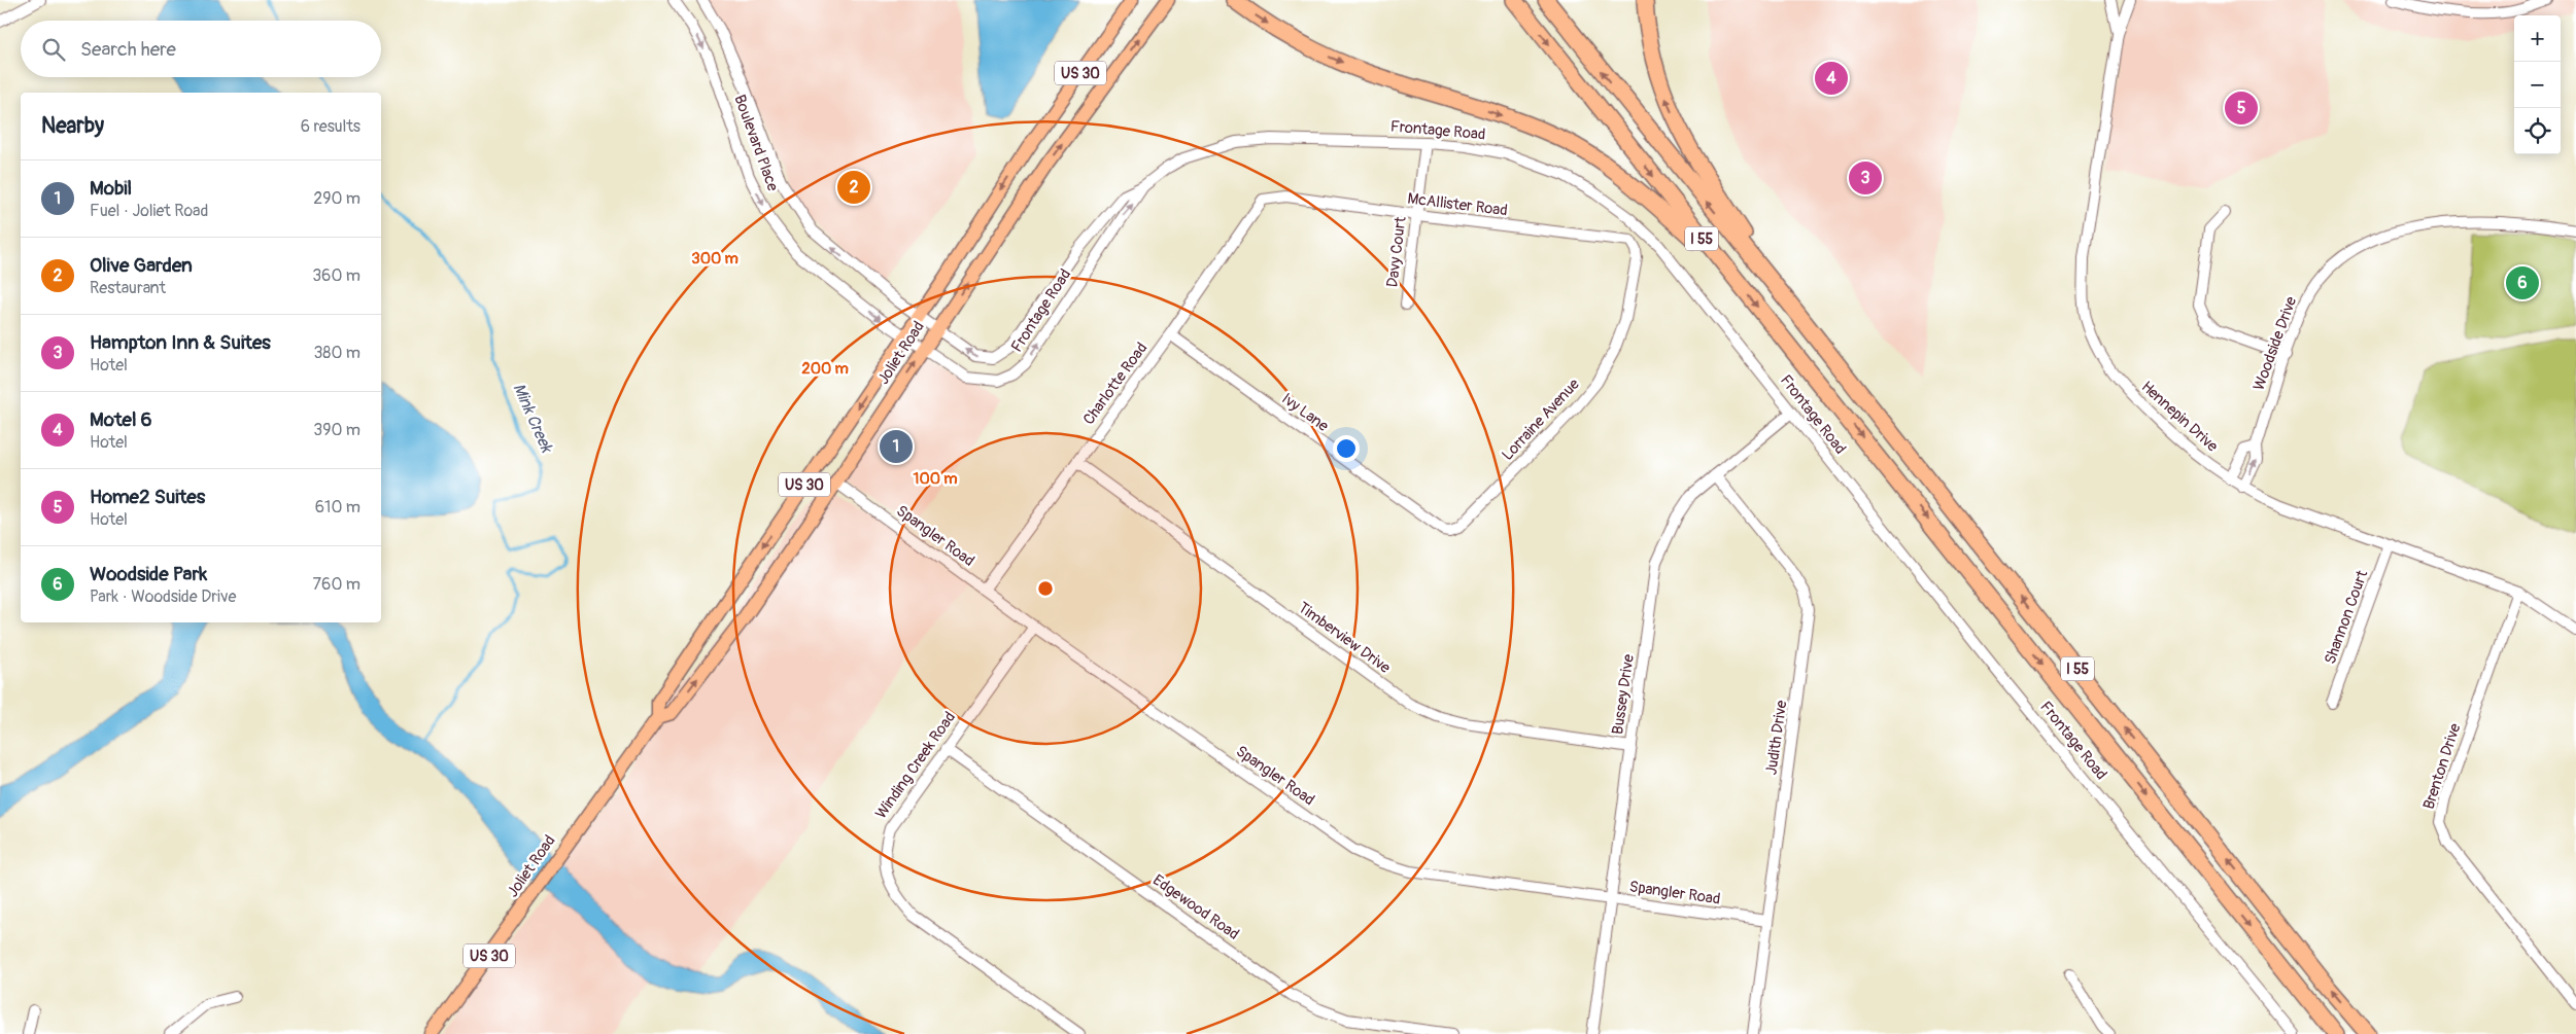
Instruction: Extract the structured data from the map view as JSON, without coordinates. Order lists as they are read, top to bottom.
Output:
{
  "streets": {
    "highway": ["I 55"],
    "main road": ["US 30", "Joliet Road"],
    "street": [
      "Frontage Road",
      "Boulevard Place",
      "McAllister Road",
      "Davy Court",
      "Woodside Drive",
      "Charlotte Road",
      "Ivy Lane",
      "Hennepin Drive",
      "Lorraine Avenue",
      "Spangler Road",
      "Shannon Court",
      "Timberview Drive",
      "Bussey Drive",
      "Judith Drive",
      "Winding Creek Road",
      "Brenton Drive",
      "Edgewood Road"
    ]
  },
  "crossings": [
    ["Frontage Road", "Boulevard Place"],
    ["Frontage Road", "Davy Court"],
    ["Frontage Road", "Joliet Road"],
    ["Frontage Road", "Bussey Drive"],
    ["Boulevard Place", "Joliet Road"],
    ["McAllister Road", "Davy Court"],
    ["McAllister Road", "Charlotte Road"],
    ["McAllister Road", "Lorraine Avenue"],
    ["Woodside Drive", "Hennepin Drive"],
    ["Joliet Road", "Spangler Road"],
    ["Charlotte Road", "Ivy Lane"],
    ["Charlotte Road", "Spangler Road"],
    ["Charlotte Road", "Timberview Drive"],
    ["Ivy Lane", "Lorraine Avenue"],
    ["Hennepin Drive", "Shannon Court"],
    ["Hennepin Drive", "Brenton Drive"],
    ["Spangler Road", "Bussey Drive"],
    ["Spangler Road", "Judith Drive"],
    ["Spangler Road", "Winding Creek Road"],
    ["Timberview Drive", "Bussey Drive"],
    ["Bussey Drive", "Judith Drive"],
    ["Winding Creek Road", "Edgewood Road"]
  ],
  "water": ["Mink Creek"],
  "page": {
    "map_buttons": ["+", "−"],
    "search": "Search here",
    "pins": [
      "4",
      "5",
      "3",
      "2",
      "6",
      "1"
    ],
    "heading": ["Nearby", "6 results"],
    "list": [
      {
        "mark": "1",
        "name": "Mobil",
        "note": "Fuel · Joliet Road",
        "value": "290 m"
      },
      {
        "mark": "2",
        "name": "Olive Garden",
        "note": "Restaurant",
        "value": "360 m"
      },
      {
        "mark": "3",
        "name": "Hampton Inn & Suites",
        "note": "Hotel",
        "value": "380 m"
      },
      {
        "mark": "4",
        "name": "Motel 6",
        "note": "Hotel",
        "value": "390 m"
      },
      {
        "mark": "5",
        "name": "Home2 Suites",
        "note": "Hotel",
        "value": "610 m"
      },
      {
        "mark": "6",
        "name": "Woodside Park",
        "note": "Park · Woodside Drive",
        "value": "760 m"
      }
    ]
  },
  "rings": ["300 m", "200 m", "100 m"]
}
